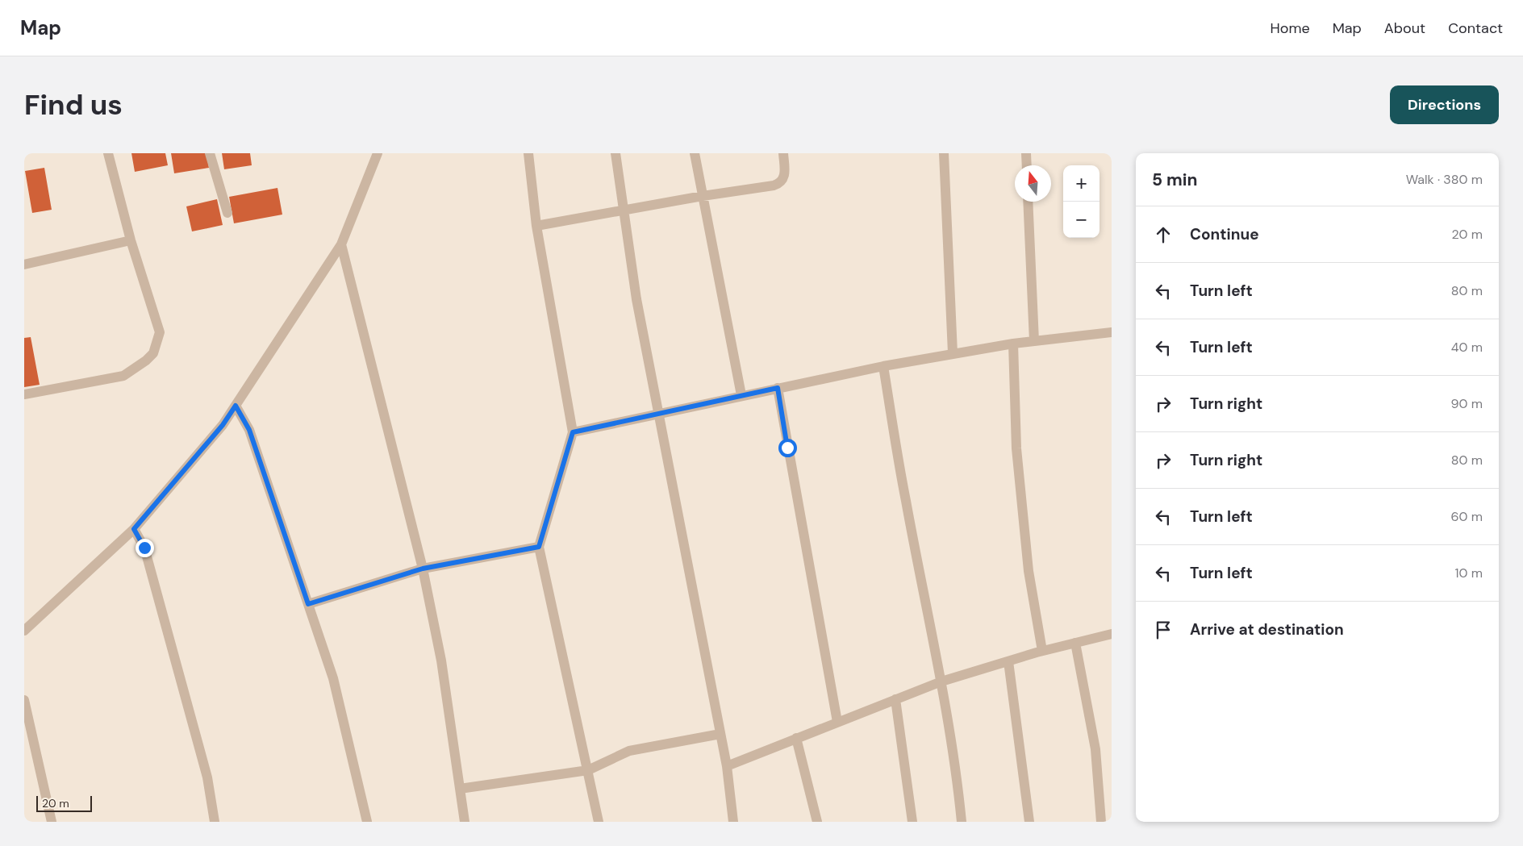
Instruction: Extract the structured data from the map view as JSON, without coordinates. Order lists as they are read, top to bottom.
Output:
{
  "scale_bar": "20 m",
  "north": "top",
  "page": {
    "header": "Map",
    "nav": [
      "Home",
      "Map",
      "About",
      "Contact"
    ],
    "buttons": "Directions",
    "title": "Find us",
    "heading": ["5 min", "Walk · 380 m"],
    "map_buttons": ["+", "−"],
    "list": [
      ["Continue", "20 m"],
      ["Turn left", "80 m"],
      ["Turn left", "40 m"],
      ["Turn right", "90 m"],
      ["Turn right", "80 m"],
      ["Turn left", "60 m"],
      ["Turn left", "10 m"],
      "Arrive at destination"
    ],
    "scale": "20 m"
  }
}
